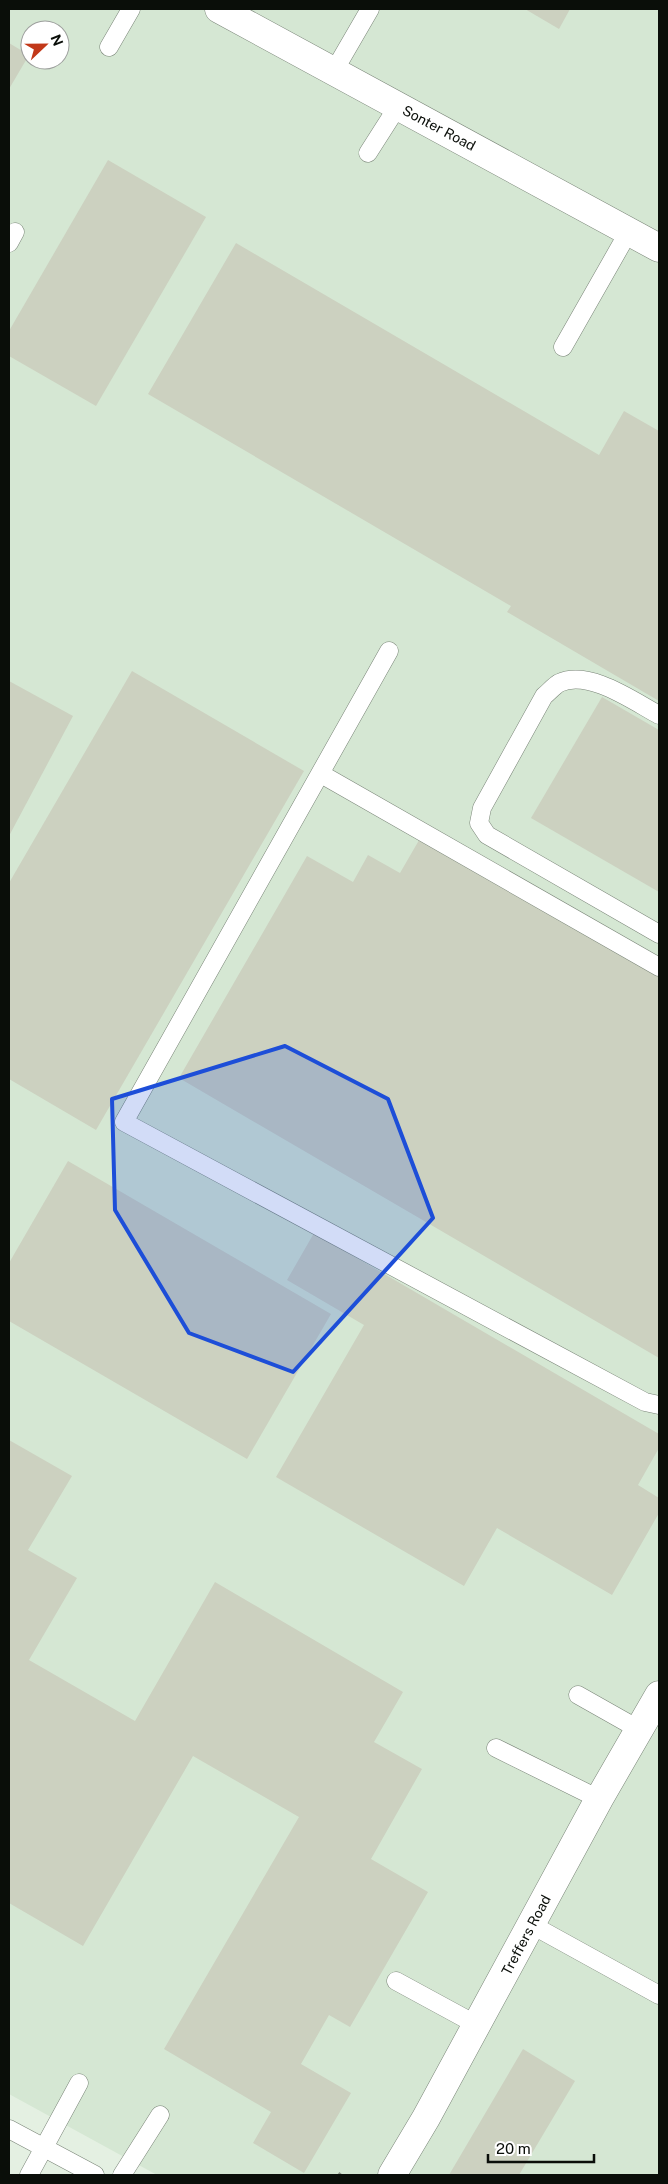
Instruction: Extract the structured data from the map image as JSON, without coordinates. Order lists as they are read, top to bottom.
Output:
{
  "streets": {
    "street": ["Sonter Road", "Treffers Road"]
  },
  "scale_bar": "20 m",
  "north": "right"
}
